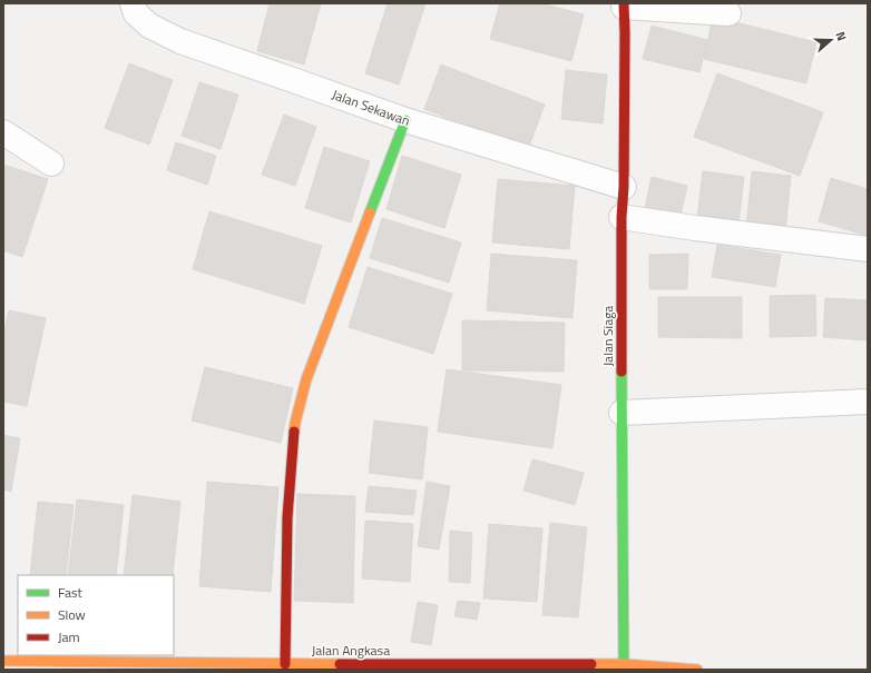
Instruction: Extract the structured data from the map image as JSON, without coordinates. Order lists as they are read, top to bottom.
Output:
{
  "streets": {
    "street": ["Jalan Sekawan", "Jalan Siaga", "Jalan Angkasa"]
  },
  "crossings": [
    ["Jalan Sekawan", "Jalan Siaga"],
    ["Jalan Siaga", "Jalan Angkasa"]
  ],
  "legend": ["Fast", "Slow", "Jam"],
  "north": "right"
}
